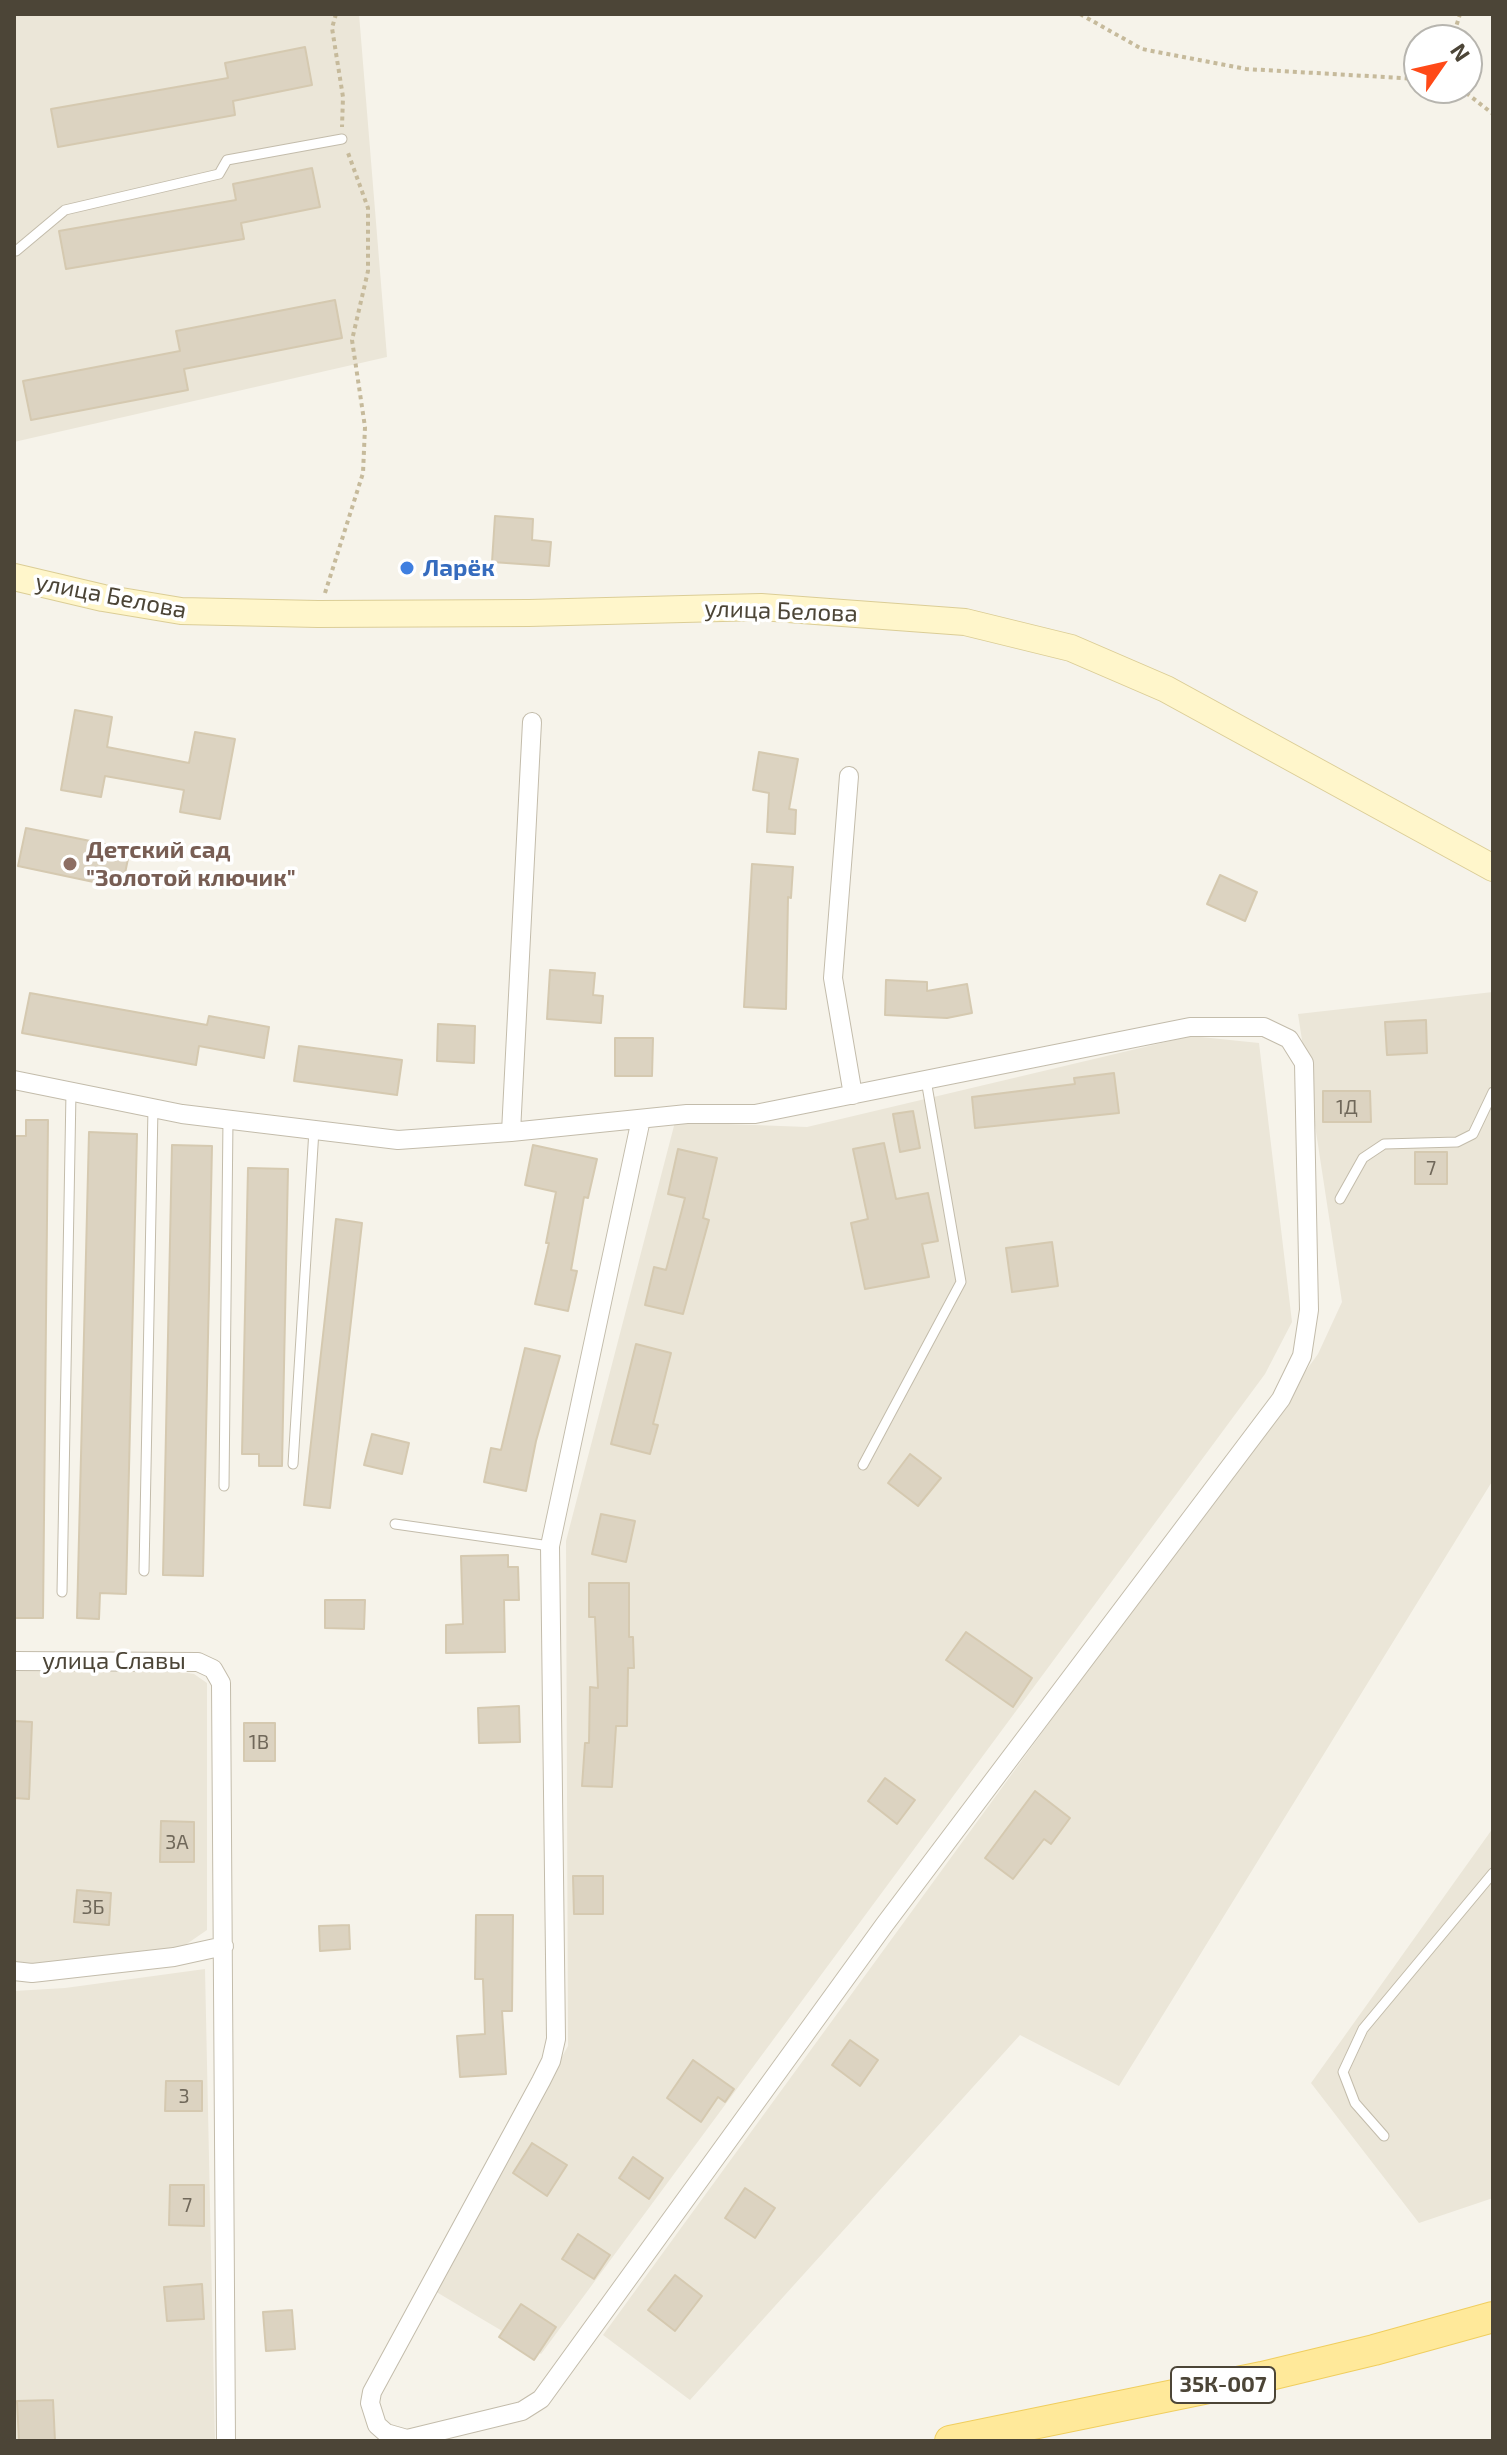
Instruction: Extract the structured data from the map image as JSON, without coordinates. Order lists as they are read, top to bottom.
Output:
{
  "streets": {
    "main road": ["улица Белова", "35К-007"],
    "street": ["улица Славы"]
  },
  "places": ["Ларёк", "Детский сад \"Золотой ключик\""],
  "house_numbers": [
    "1Д",
    "7",
    "1В",
    "3А",
    "3Б",
    "3",
    "7"
  ],
  "north": "top right"
}
